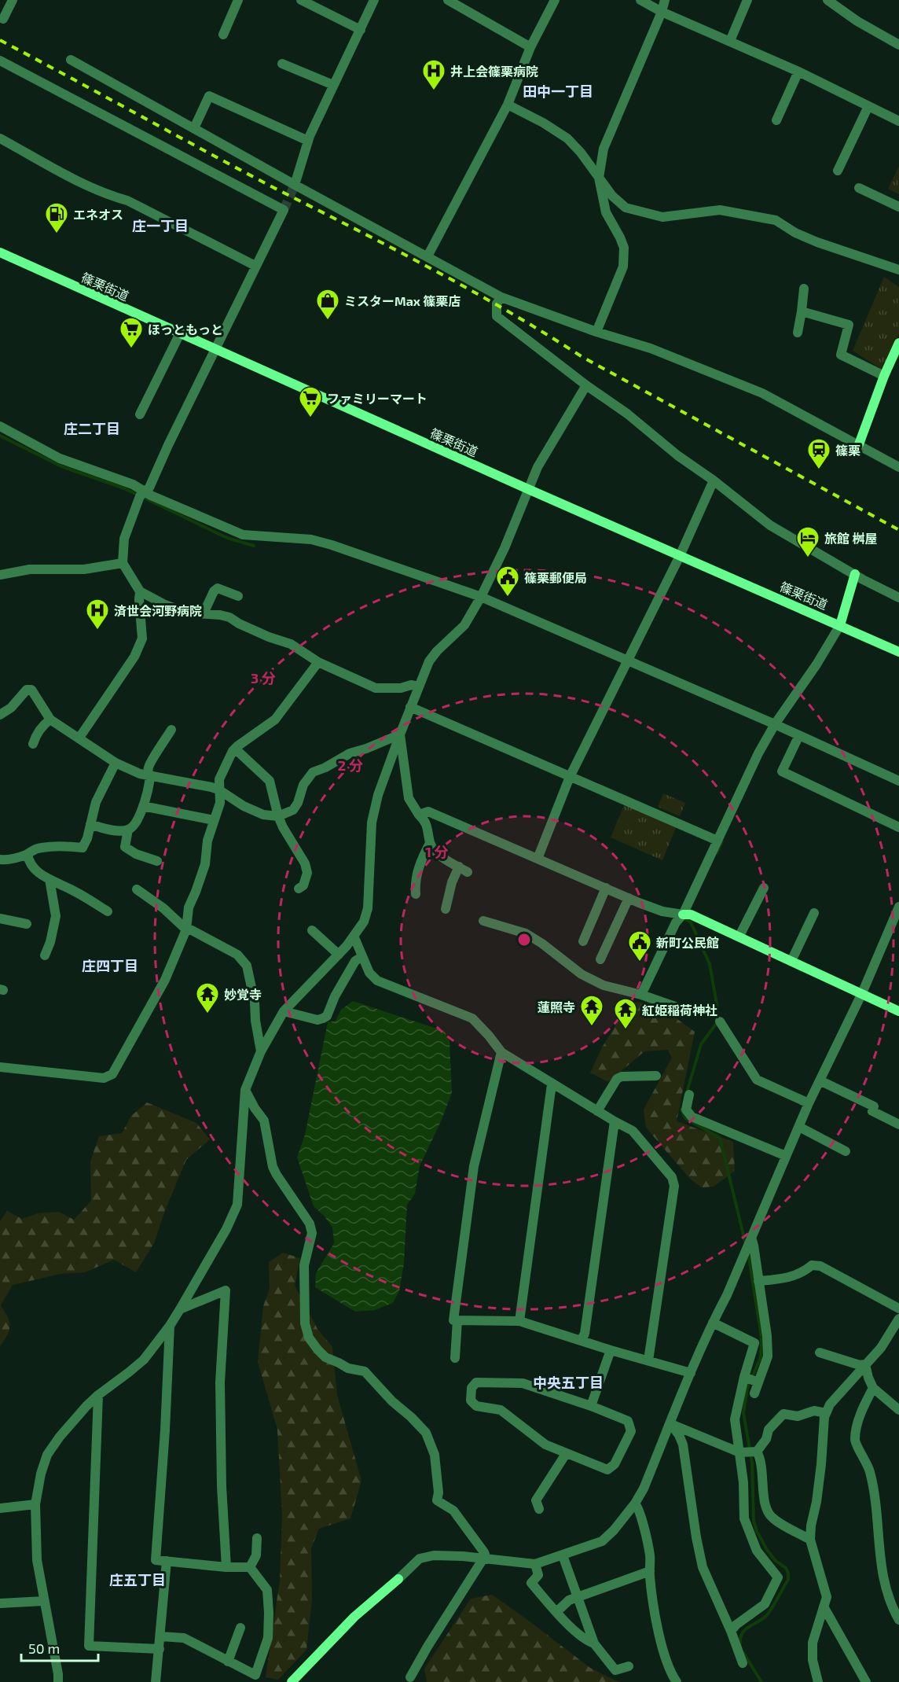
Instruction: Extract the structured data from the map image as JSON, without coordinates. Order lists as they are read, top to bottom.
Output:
{
  "streets": {
    "main road": ["篠栗街道"]
  },
  "districts": [
    "田中一丁目",
    "庄一丁目",
    "庄二丁目",
    "庄四丁目",
    "中央五丁目",
    "庄五丁目"
  ],
  "places": {
    "hospital": ["井上会篠栗病院", "済世会河野病院"],
    "fuel station": ["エネオス"],
    "shop": ["ミスターMax 篠栗店"],
    "supermarket": ["ほっともっと", "ファミリーマート"],
    "station": ["篠栗"],
    "hotel": ["旅館 桝屋"],
    "public building": ["篠栗郵便局", "新町公民館"],
    "temple": ["妙覚寺", "蓮照寺", "紅姫稲荷神社"]
  },
  "scale_bar": "50 m",
  "rings": ["3 分", "2 分", "1 分"]
}
